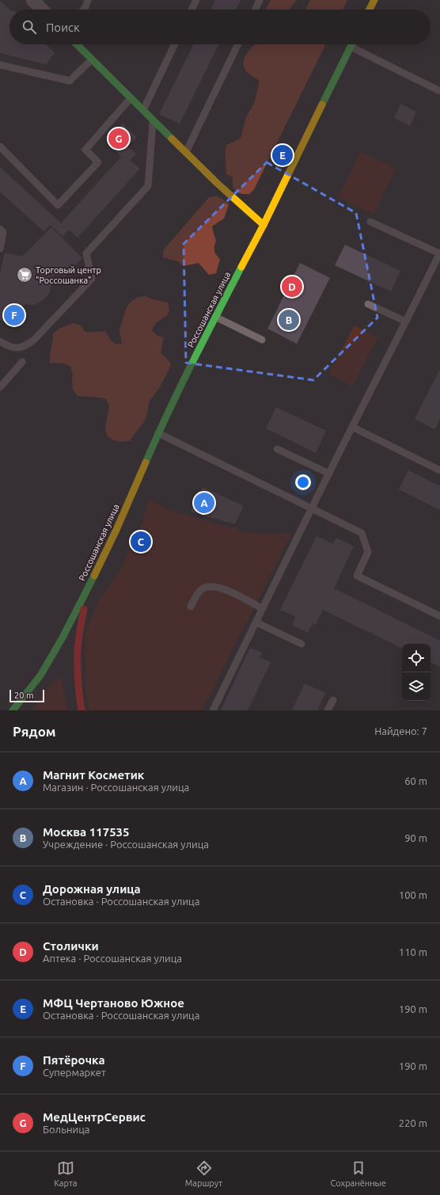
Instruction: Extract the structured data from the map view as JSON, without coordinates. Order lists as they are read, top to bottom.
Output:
{
  "streets": {
    "street": ["Россошанская улица"]
  },
  "places": {
    "supermarket": ["Торговый центр \"Россошанка\""]
  },
  "scale_bar": "20 m",
  "page": {
    "search": "Поиск",
    "pins": [
      "G",
      "E",
      "D",
      "F",
      "B",
      "A",
      "C"
    ],
    "scale": "20 m",
    "heading": ["Рядом", "Найдено: 7"],
    "list": [
      {
        "mark": "A",
        "name": "Магнит Косметик",
        "note": "Магазин · Россошанская улица",
        "value": "60 m"
      },
      {
        "mark": "B",
        "name": "Москва 117535",
        "note": "Учреждение · Россошанская улица",
        "value": "90 m"
      },
      {
        "mark": "C",
        "name": "Дорожная улица",
        "note": "Остановка · Россошанская улица",
        "value": "100 m"
      },
      {
        "mark": "D",
        "name": "Столички",
        "note": "Аптека · Россошанская улица",
        "value": "110 m"
      },
      {
        "mark": "E",
        "name": "МФЦ Чертаново Южное",
        "note": "Остановка · Россошанская улица",
        "value": "190 m"
      },
      {
        "mark": "F",
        "name": "Пятёрочка",
        "note": "Супермаркет",
        "value": "190 m"
      },
      {
        "mark": "G",
        "name": "МедЦентрСервис",
        "note": "Больница",
        "value": "220 m"
      }
    ],
    "nav": ["Карта", "Маршрут", "Сохранённые"]
  }
}
